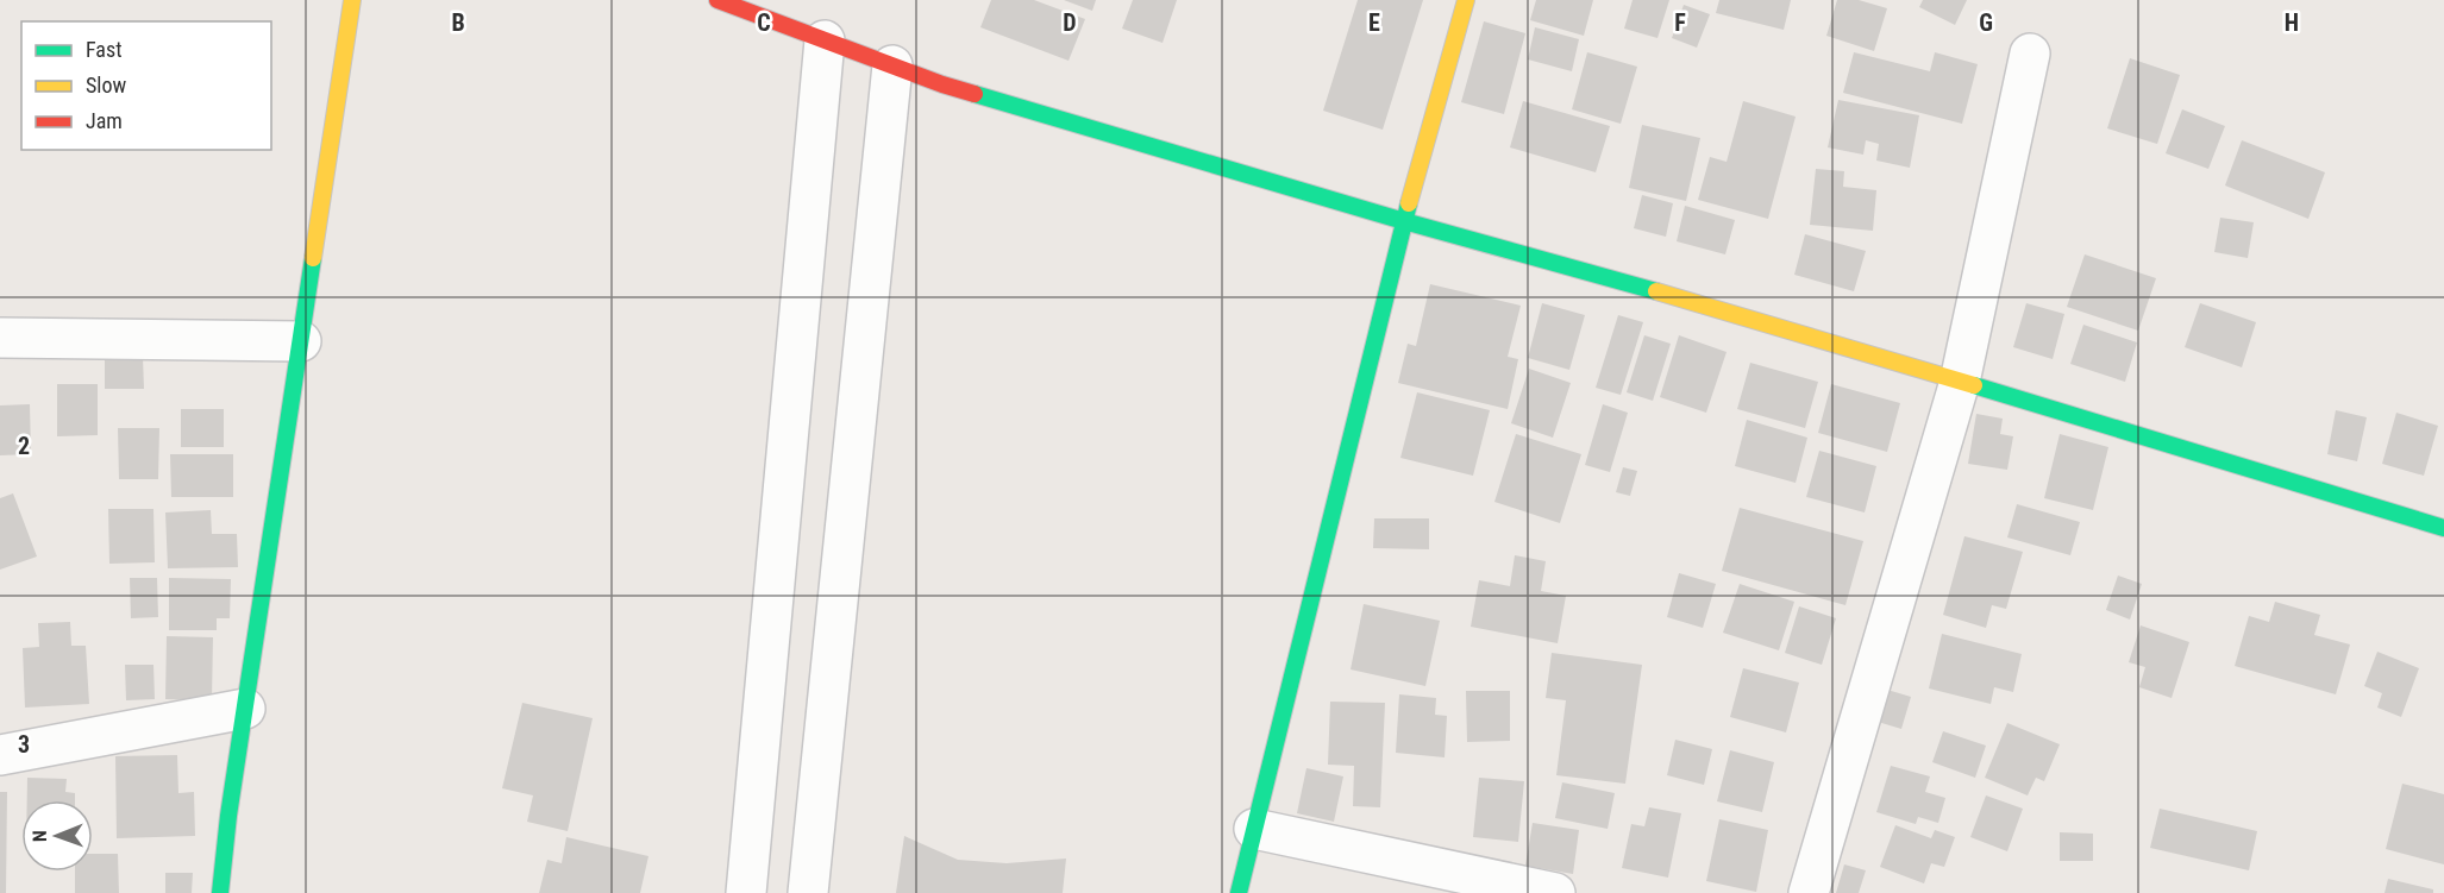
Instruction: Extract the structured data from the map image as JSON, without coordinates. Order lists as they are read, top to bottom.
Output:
{
  "legend": ["Fast", "Slow", "Jam"],
  "north": "left",
  "grid": {
    "columns": [
      "B",
      "C",
      "D",
      "E",
      "F",
      "G",
      "H"
    ],
    "rows": ["2", "3"]
  }
}
